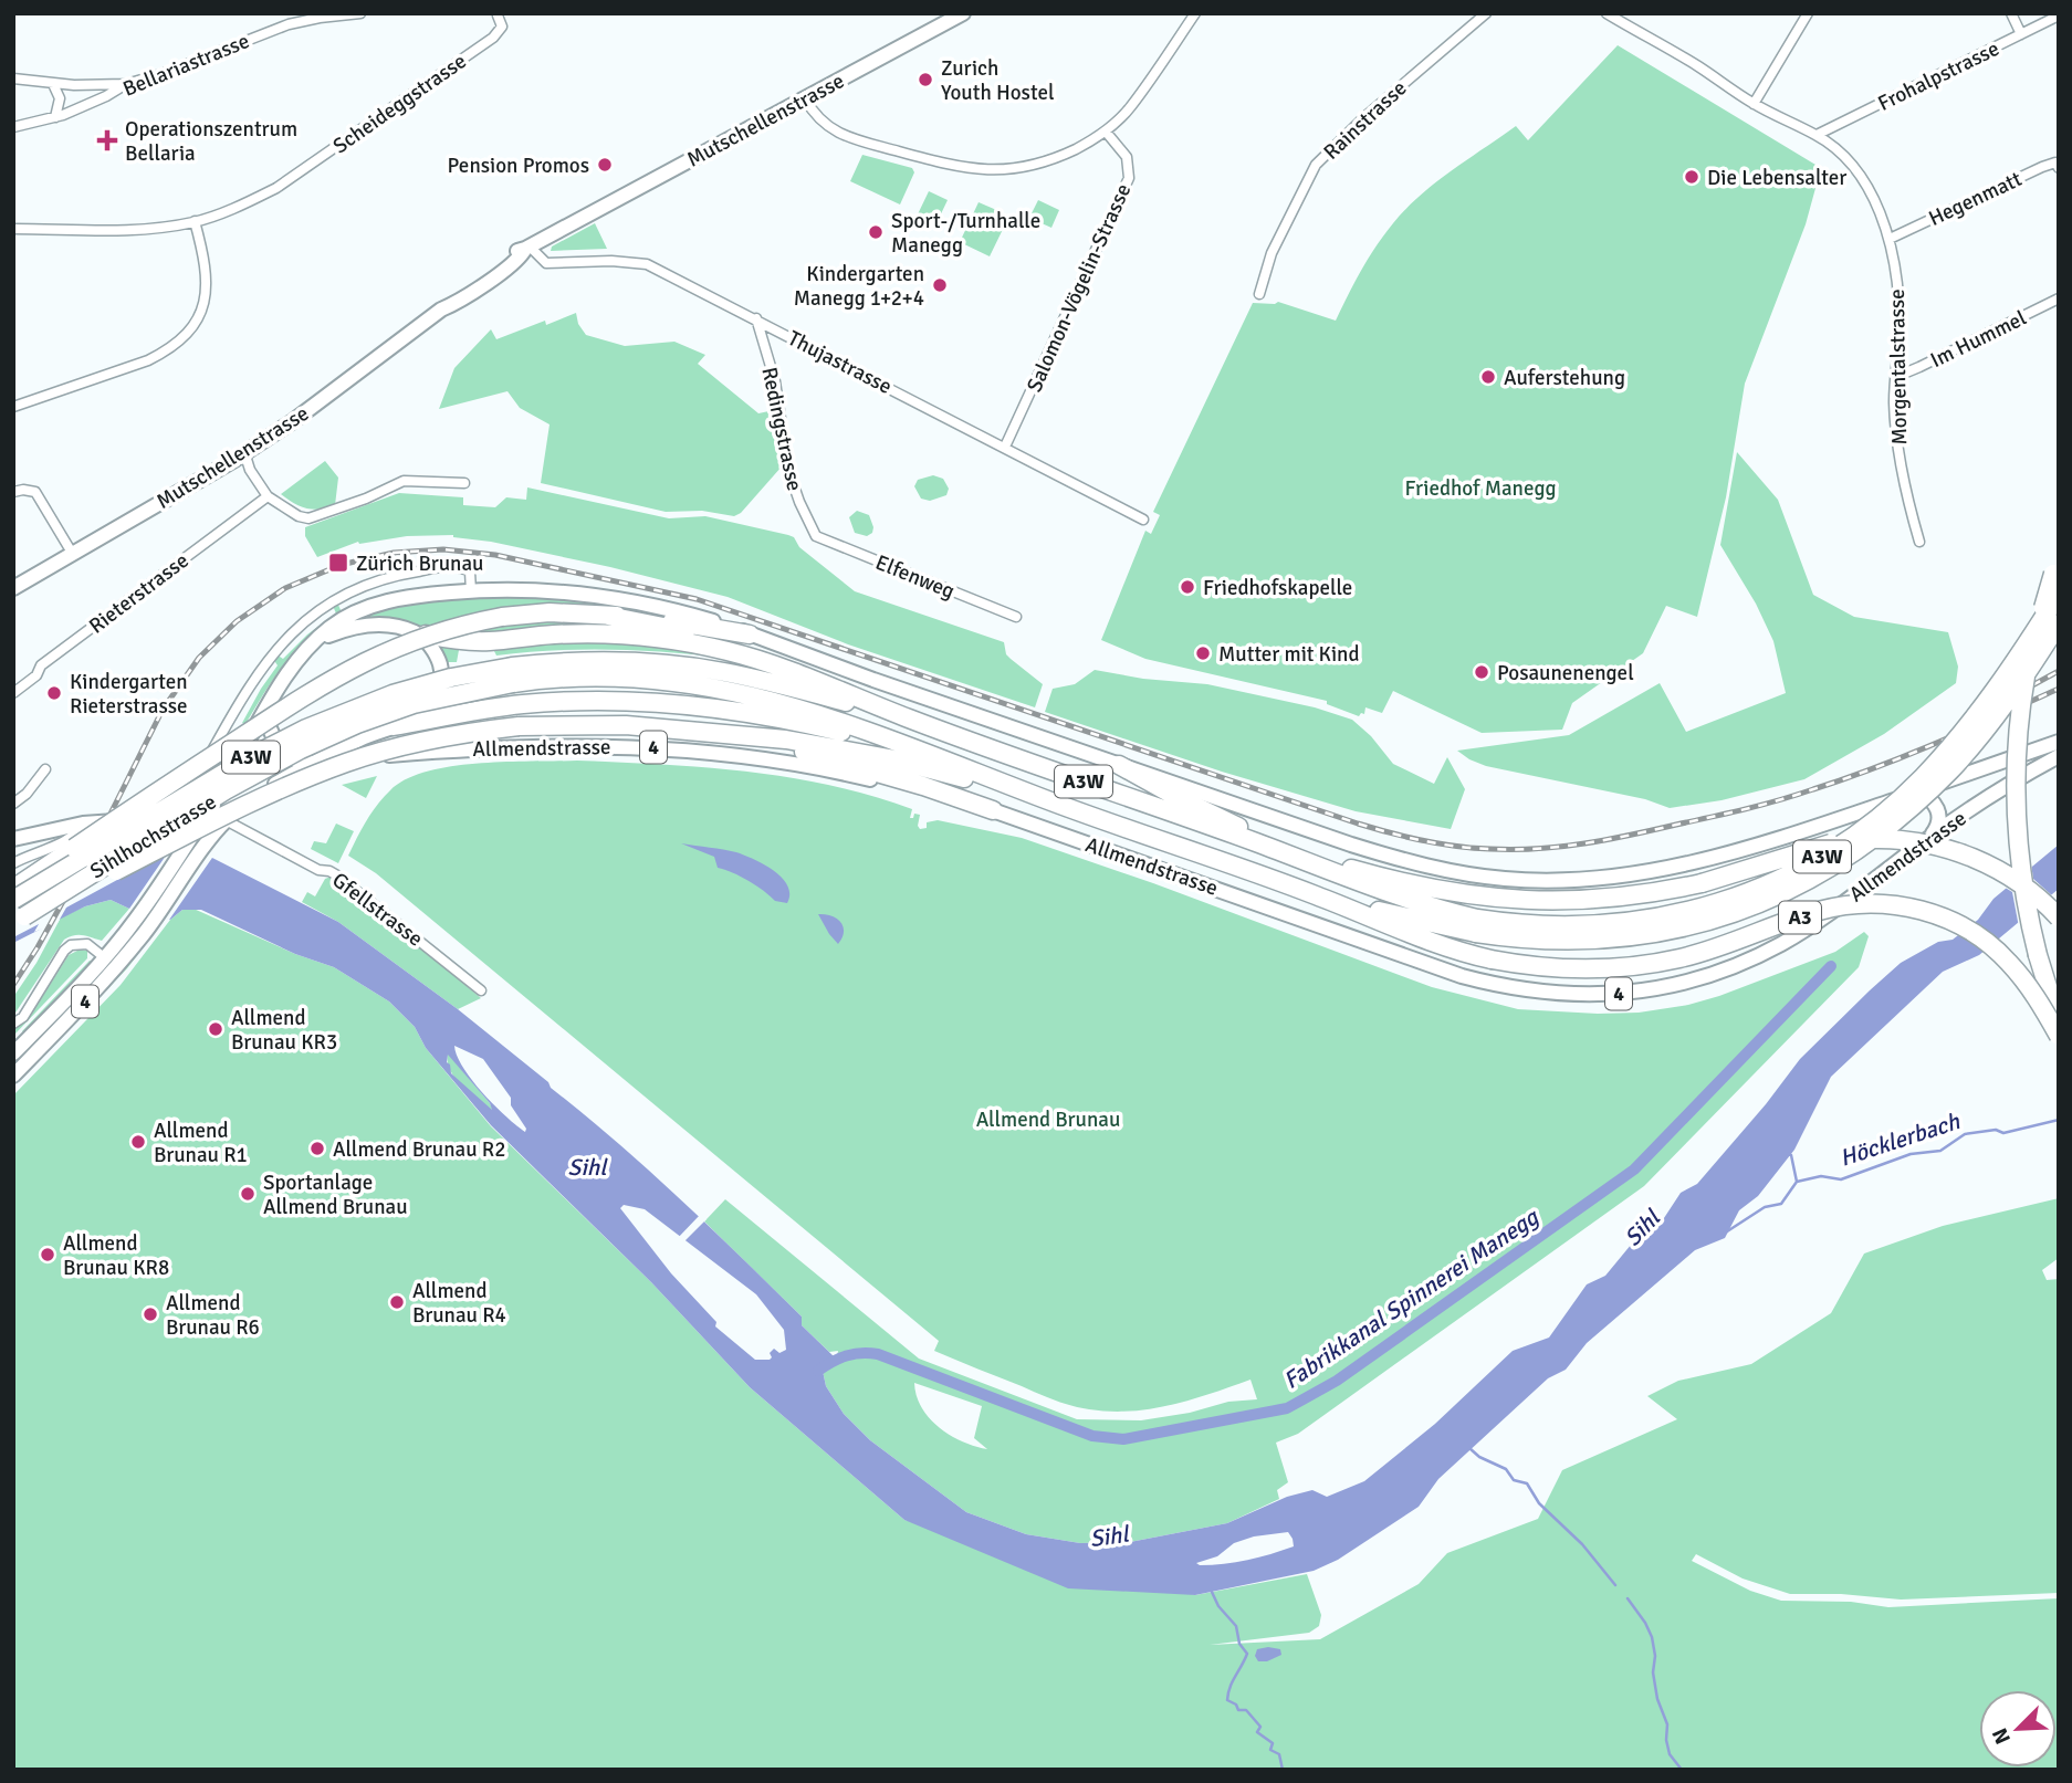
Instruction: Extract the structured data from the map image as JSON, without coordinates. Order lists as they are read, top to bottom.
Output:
{
  "streets": {
    "highway": ["A3W", "Sihlhochstrasse", "A3"],
    "main road": ["Mutschellenstrasse", "Allmendstrasse", "4"],
    "street": [
      "Bellariastrasse",
      "Frohalpstrasse",
      "Scheideggstrasse",
      "Rainstrasse",
      "Hegenmatt",
      "Salomon-Vögelin-Strasse",
      "Im Hummel",
      "Thujastrasse",
      "Morgentalstrasse",
      "Redingstrasse",
      "Elfenweg",
      "Rieterstrasse",
      "Gfellstrasse"
    ]
  },
  "crossings": [
    ["Frohalpstrasse", "Morgentalstrasse"],
    ["Mutschellenstrasse", "Thujastrasse"],
    ["Hegenmatt", "Morgentalstrasse"],
    ["Salomon-Vögelin-Strasse", "Thujastrasse"],
    ["Im Hummel", "Morgentalstrasse"],
    ["Thujastrasse", "Redingstrasse"],
    ["Redingstrasse", "Elfenweg"],
    ["Allmendstrasse", "4"],
    ["Allmendstrasse", "Gfellstrasse"],
    ["A3W", "Sihlhochstrasse"],
    ["A3W", "A3"]
  ],
  "water": ["Höcklerbach", "Sihl", "Fabrikkanal Spinnerei Manegg"],
  "parks": ["Friedhof Manegg", "Allmend Brunau"],
  "places": {
    "other": [
      "Zurich Youth Hostel",
      "Pension Promos",
      "Die Lebensalter",
      "Sport-/Turnhalle Manegg",
      "Kindergarten Manegg 1+2+4",
      "Auferstehung",
      "Friedhofskapelle",
      "Mutter mit Kind",
      "Posaunenengel",
      "Kindergarten Rieterstrasse",
      "Allmend Brunau KR3",
      "Allmend Brunau R1",
      "Allmend Brunau R2",
      "Sportanlage Allmend Brunau",
      "Allmend Brunau KR8",
      "Allmend Brunau R4",
      "Allmend Brunau R6"
    ],
    "health": ["Operationszentrum Bellaria"],
    "transit": ["Zürich Brunau"]
  },
  "north": "bottom left"
}
